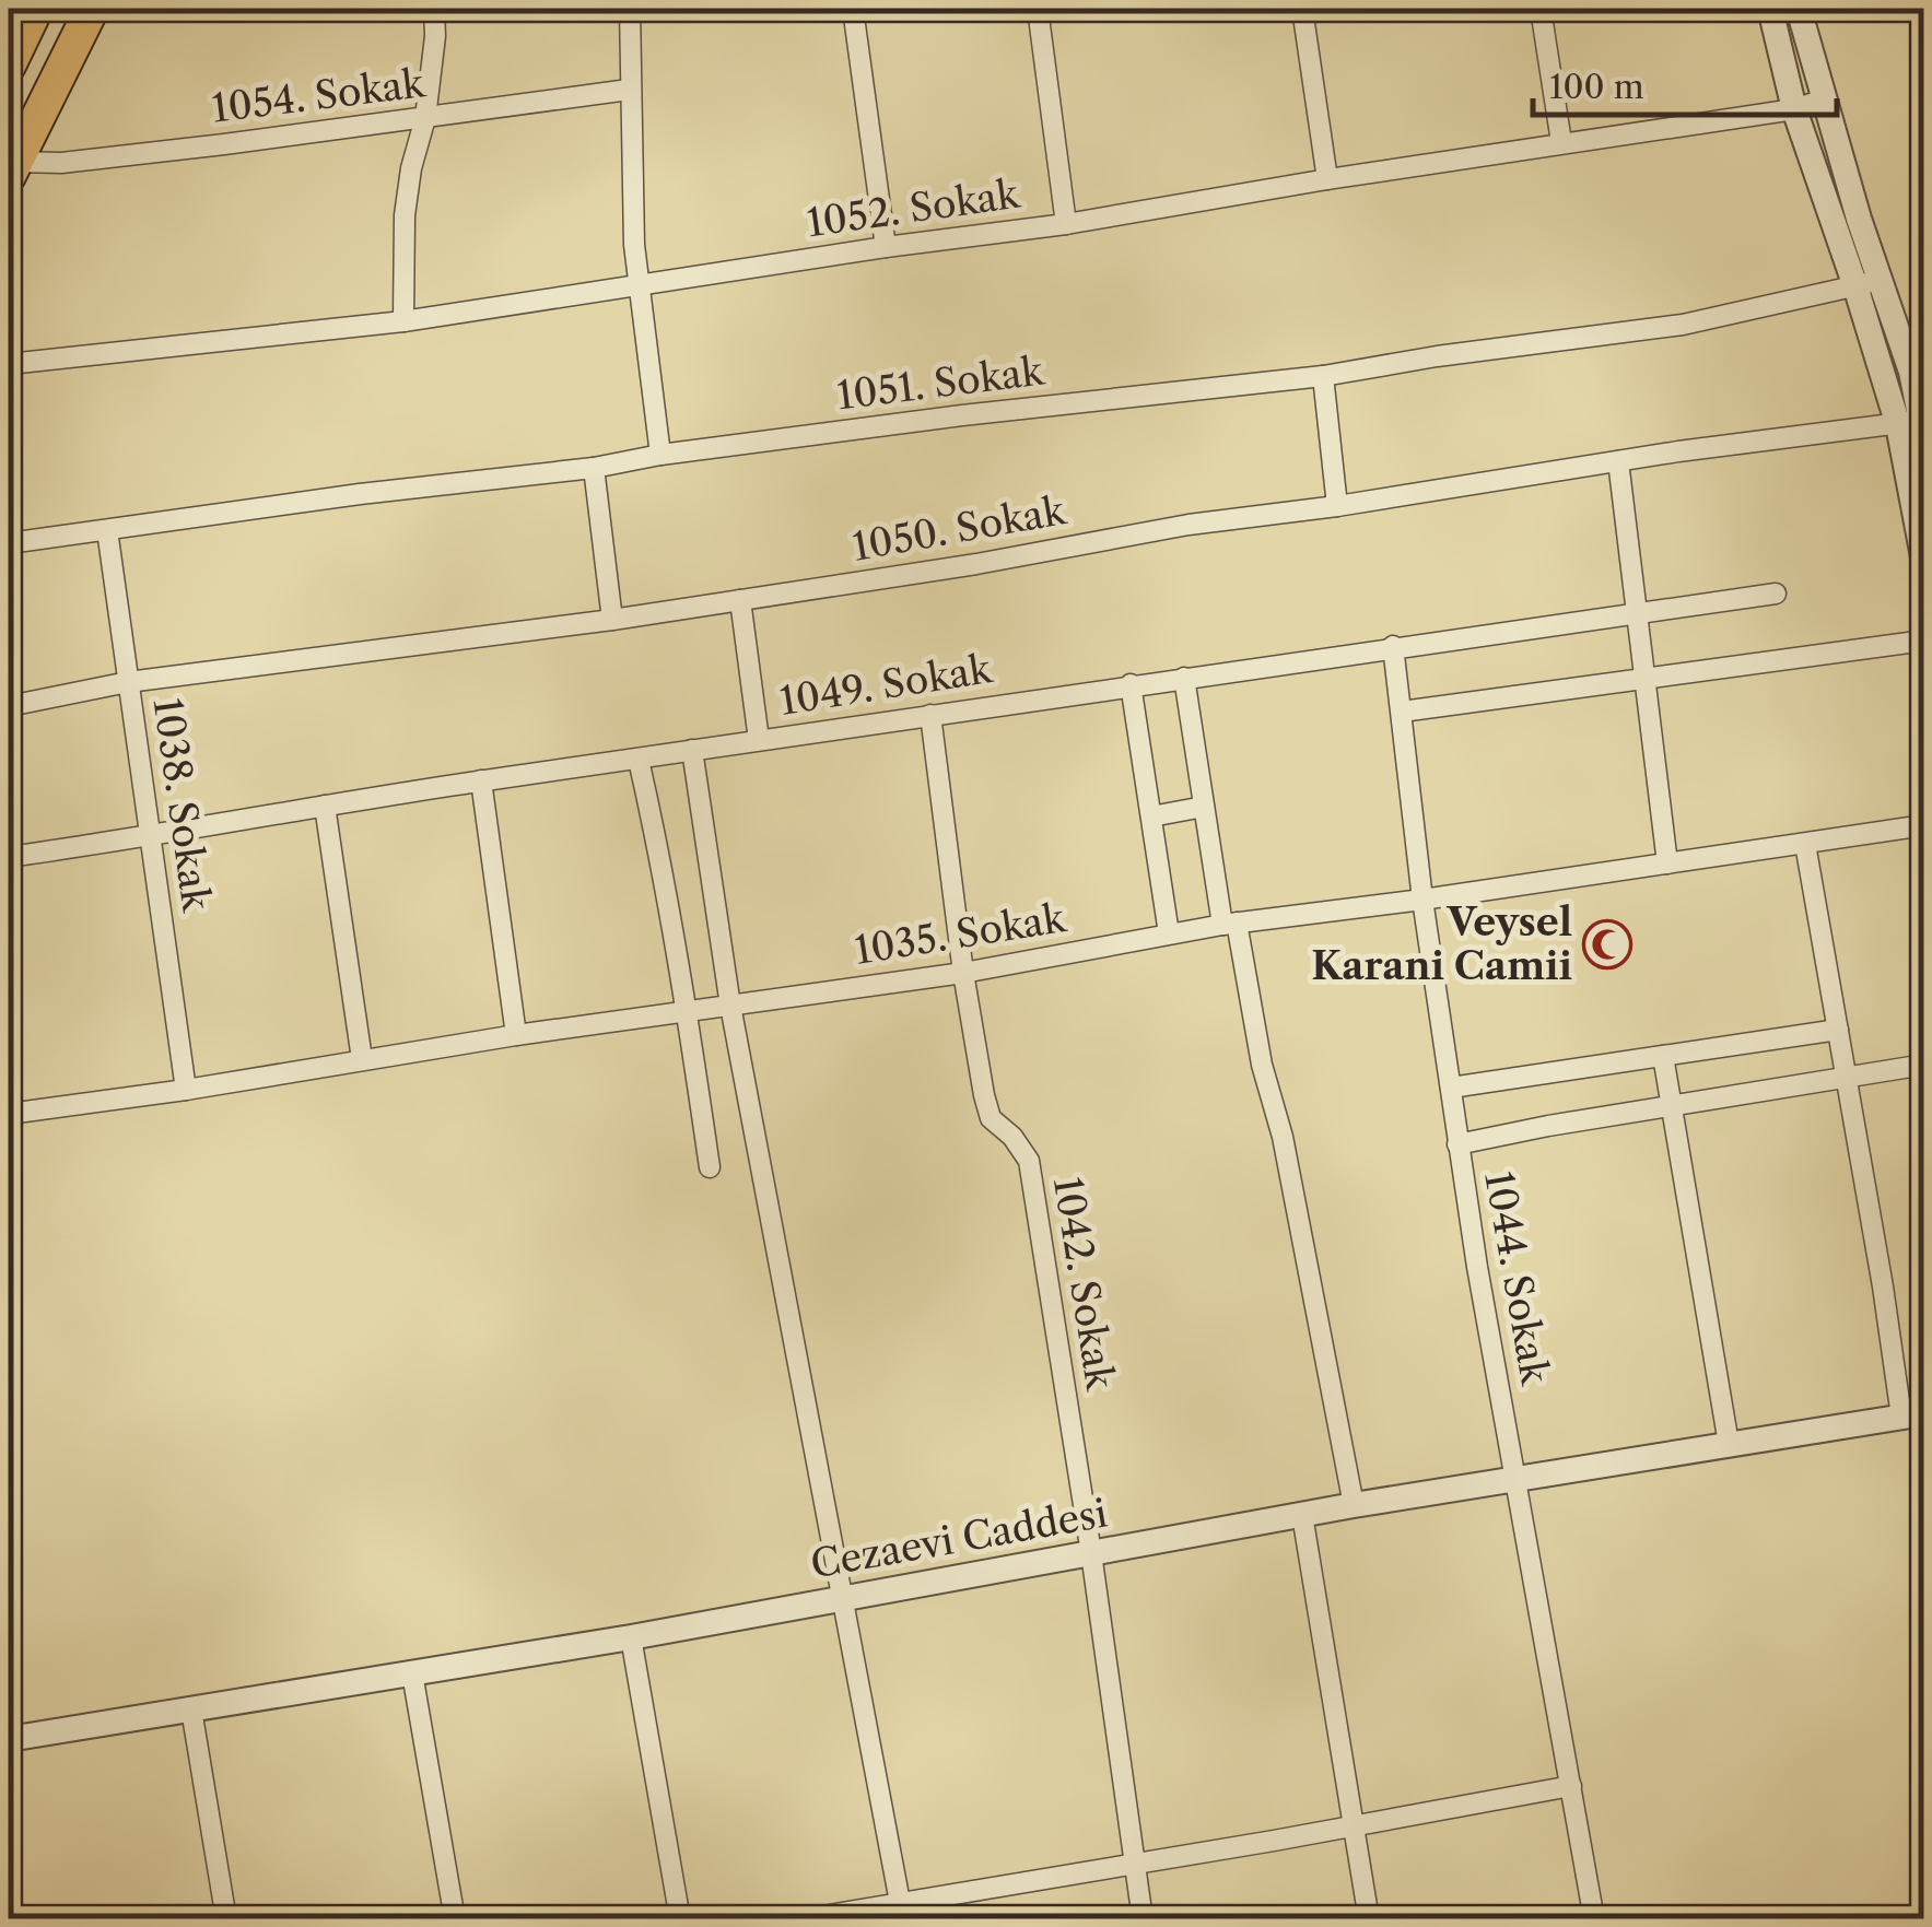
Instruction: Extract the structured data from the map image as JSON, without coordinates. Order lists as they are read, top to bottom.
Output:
{
  "streets": {
    "street": [
      "1054. Sokak",
      "1052. Sokak",
      "1051. Sokak",
      "1050. Sokak",
      "1049. Sokak",
      "1038. Sokak",
      "1035. Sokak",
      "1044. Sokak",
      "1042. Sokak",
      "Cezaevi Caddesi"
    ]
  },
  "crossings": [
    ["1051. Sokak", "1038. Sokak"],
    ["1050. Sokak", "1038. Sokak"],
    ["1049. Sokak", "1038. Sokak"],
    ["1049. Sokak", "1044. Sokak"],
    ["1049. Sokak", "1042. Sokak"],
    ["1038. Sokak", "1035. Sokak"],
    ["1035. Sokak", "1044. Sokak"],
    ["1035. Sokak", "1042. Sokak"],
    ["1044. Sokak", "Cezaevi Caddesi"],
    ["1042. Sokak", "Cezaevi Caddesi"]
  ],
  "places": {
    "mosque": ["Veysel Karani Camii"]
  },
  "scale_bar": "100 m"
}
